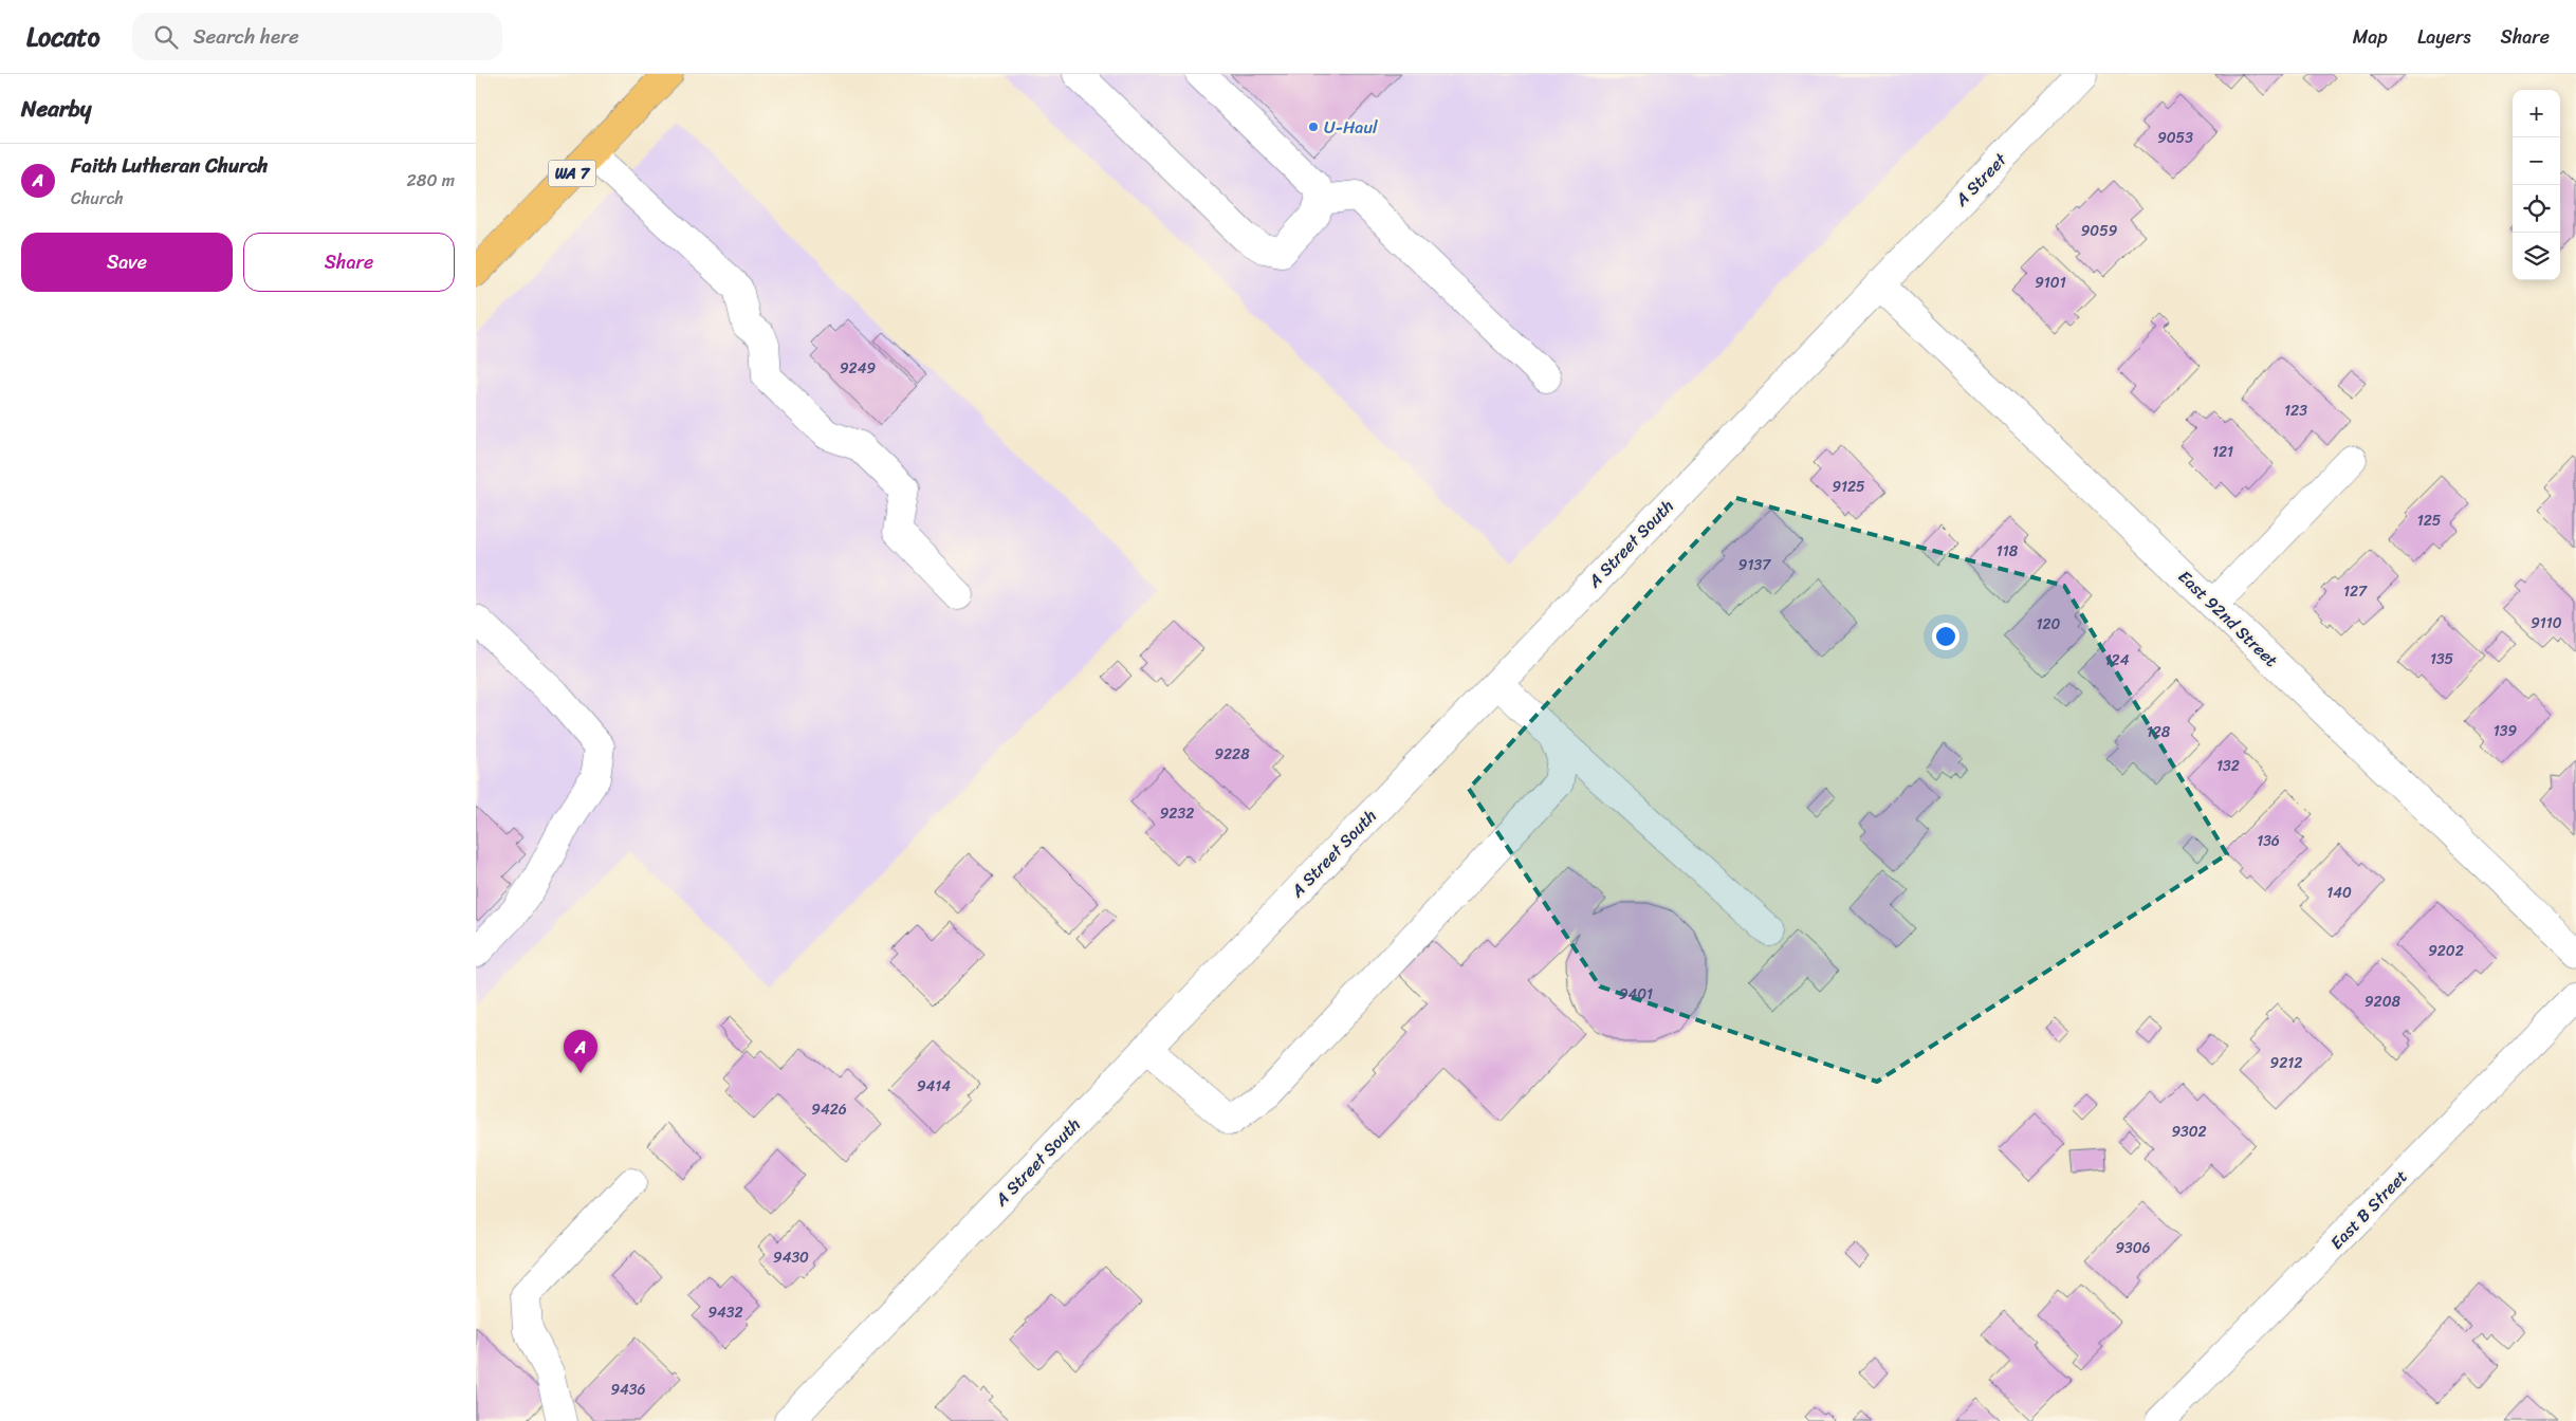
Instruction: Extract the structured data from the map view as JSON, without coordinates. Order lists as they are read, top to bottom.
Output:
{
  "streets": {
    "main road": ["WA 7"],
    "street": [
      "A Street",
      "A Street South",
      "East 92nd Street",
      "East B Street"
    ]
  },
  "crossings": [
    ["A Street", "A Street South"],
    ["A Street", "East 92nd Street"],
    ["A Street South", "East 92nd Street"]
  ],
  "places": ["U-Haul"],
  "house_numbers": [
    "9053",
    "9059",
    "9101",
    "9249",
    "123",
    "121",
    "9125",
    "125",
    "118",
    "9137",
    "127",
    "9110",
    "120",
    "135",
    "124",
    "139",
    "128",
    "9228",
    "132",
    "9232",
    "136",
    "140",
    "9202",
    "9401",
    "9208",
    "9212",
    "9414",
    "9426",
    "9302",
    "9306",
    "9430",
    "9432",
    "9436"
  ],
  "page": {
    "header": "Locato",
    "search": "Search here",
    "nav": ["Map", "Layers", "Share"],
    "heading": "Nearby",
    "map_buttons": ["+", "−"],
    "list": [
      {
        "mark": "A",
        "name": "Faith Lutheran Church",
        "note": "Church",
        "value": "280 m"
      }
    ],
    "buttons": ["Save", "Share"],
    "pins": "A"
  }
}
